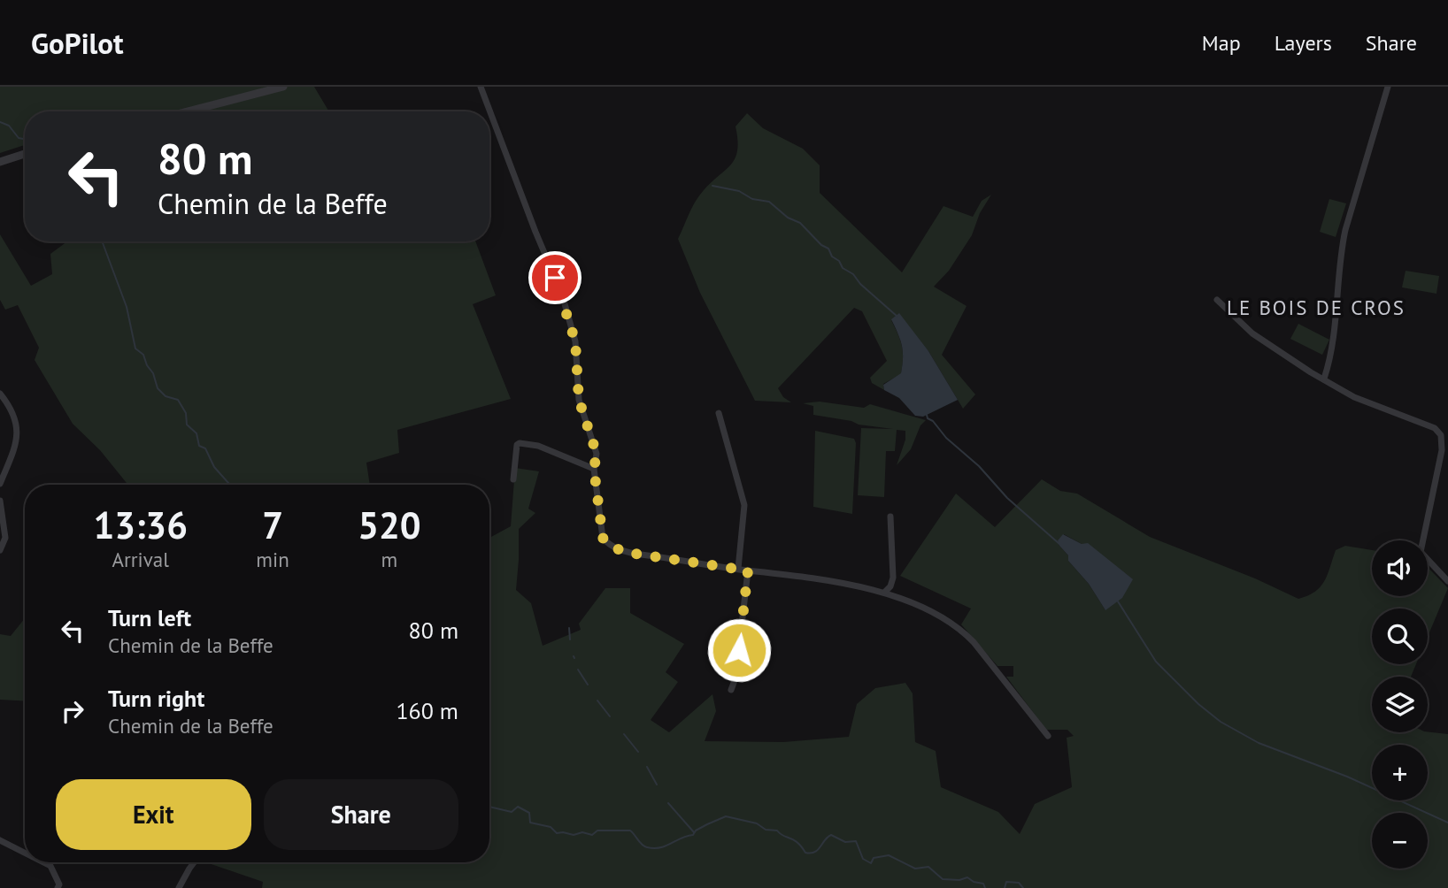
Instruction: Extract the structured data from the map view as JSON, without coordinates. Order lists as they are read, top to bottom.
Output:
{
  "districts": ["LE BOIS DE CROS"],
  "page": {
    "header": "GoPilot",
    "nav": ["Map", "Layers", "Share"],
    "turn": ["80 m", "Chemin de la Beffe"],
    "eta": [
      "13:36",
      "Arrival",
      "7",
      "min",
      "520",
      "m"
    ],
    "map_buttons": ["+", "−"],
    "list": [
      {
        "name": "Turn left",
        "note": "Chemin de la Beffe",
        "value": "80 m"
      },
      {
        "name": "Turn right",
        "note": "Chemin de la Beffe",
        "value": "160 m"
      }
    ],
    "buttons": ["Exit", "Share"]
  }
}
